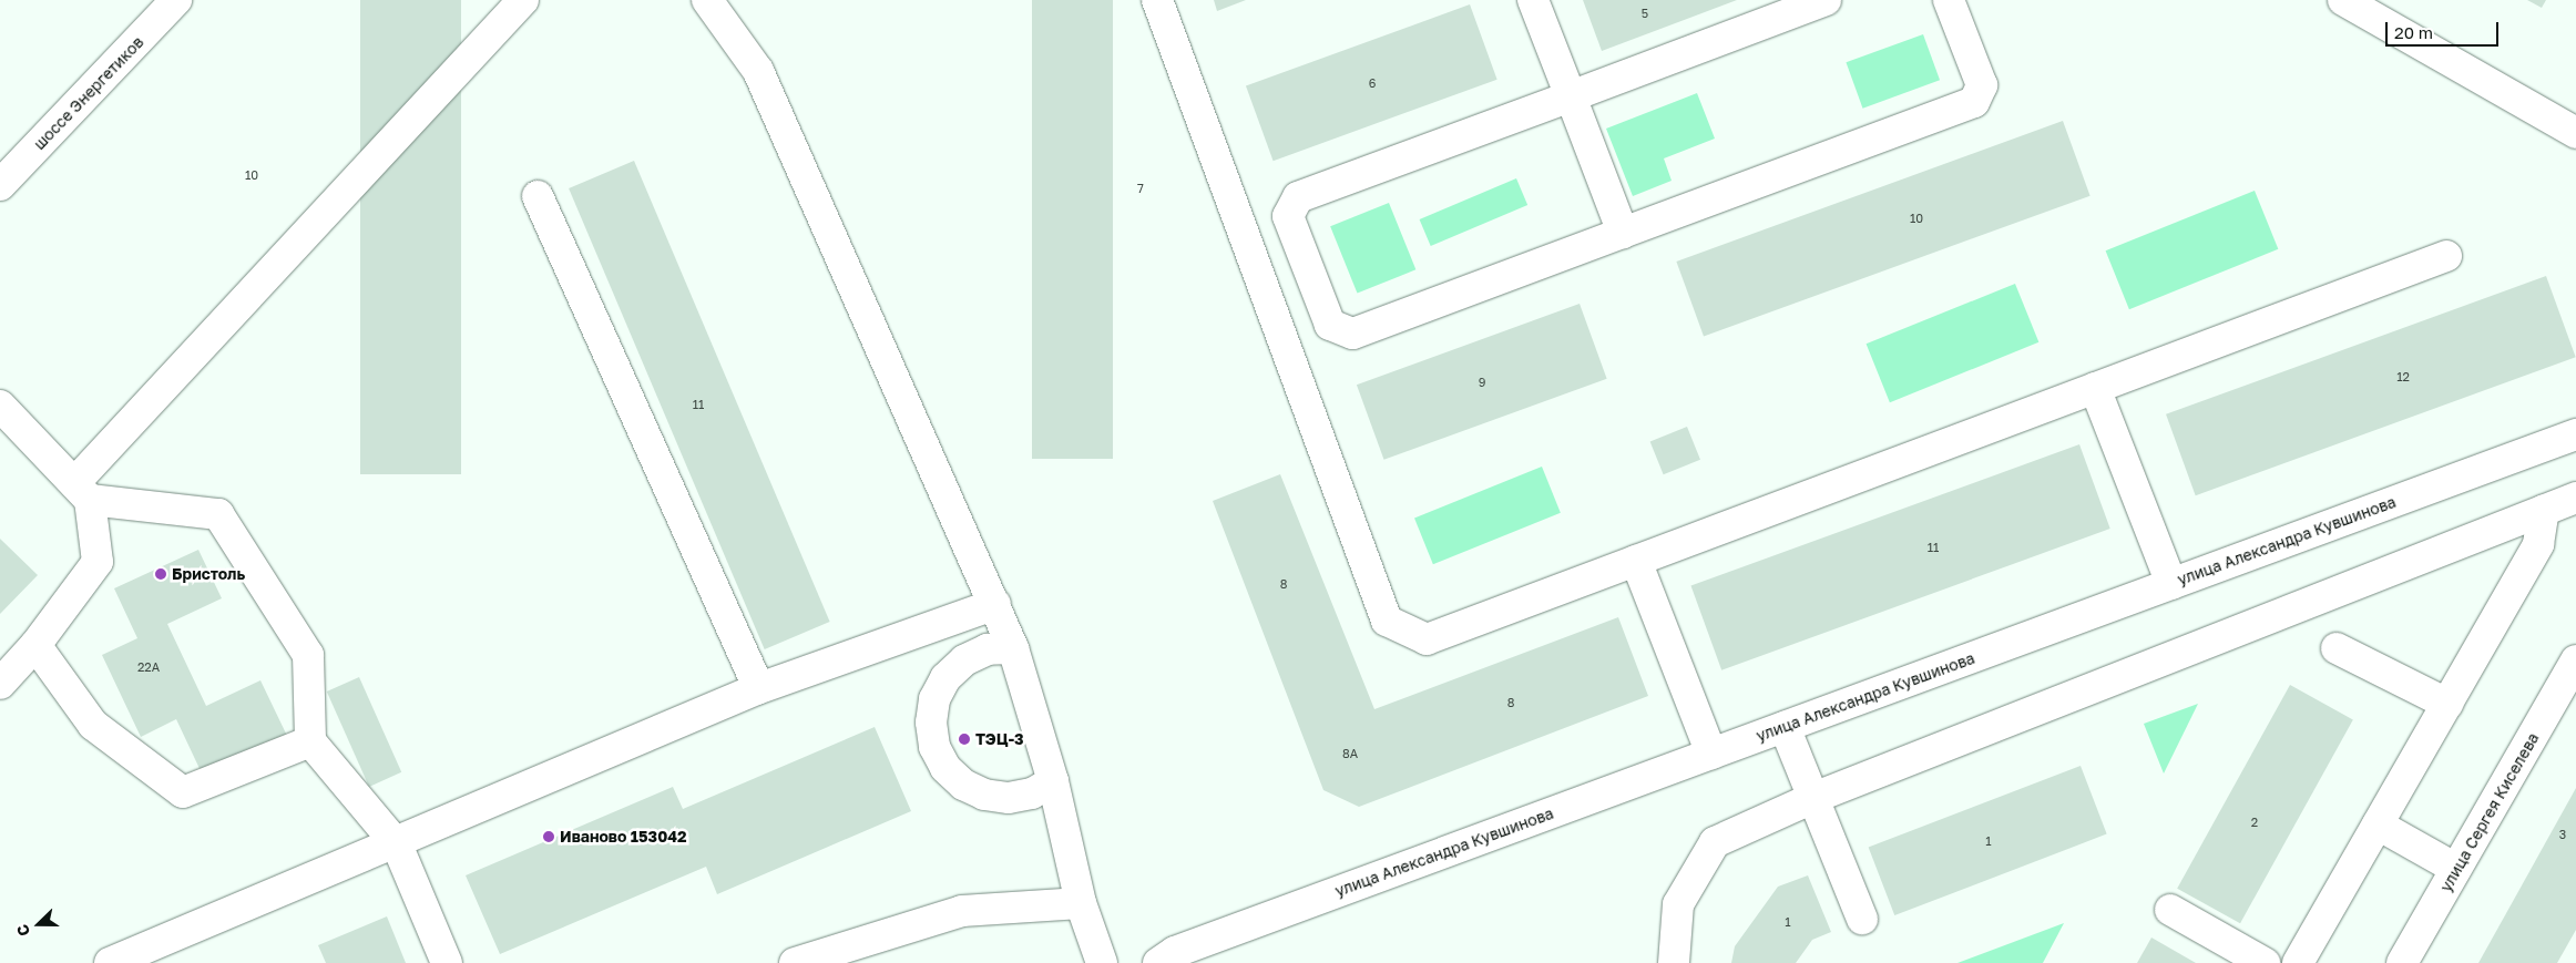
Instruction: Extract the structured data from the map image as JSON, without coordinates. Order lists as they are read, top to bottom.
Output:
{
  "streets": {
    "street": ["шоссе Энергетиков", "улица Александра Кувшинова", "улица Сергея Киселева"]
  },
  "places": ["Бристоль", "ТЭЦ-3", "Иваново 153042"],
  "house_numbers": [
    "5",
    "6",
    "10",
    "7",
    "10",
    "12",
    "9",
    "11",
    "11",
    "8",
    "22А",
    "8",
    "8А",
    "2",
    "3",
    "1",
    "1"
  ],
  "scale_bar": "20 m",
  "north": "left"
}
